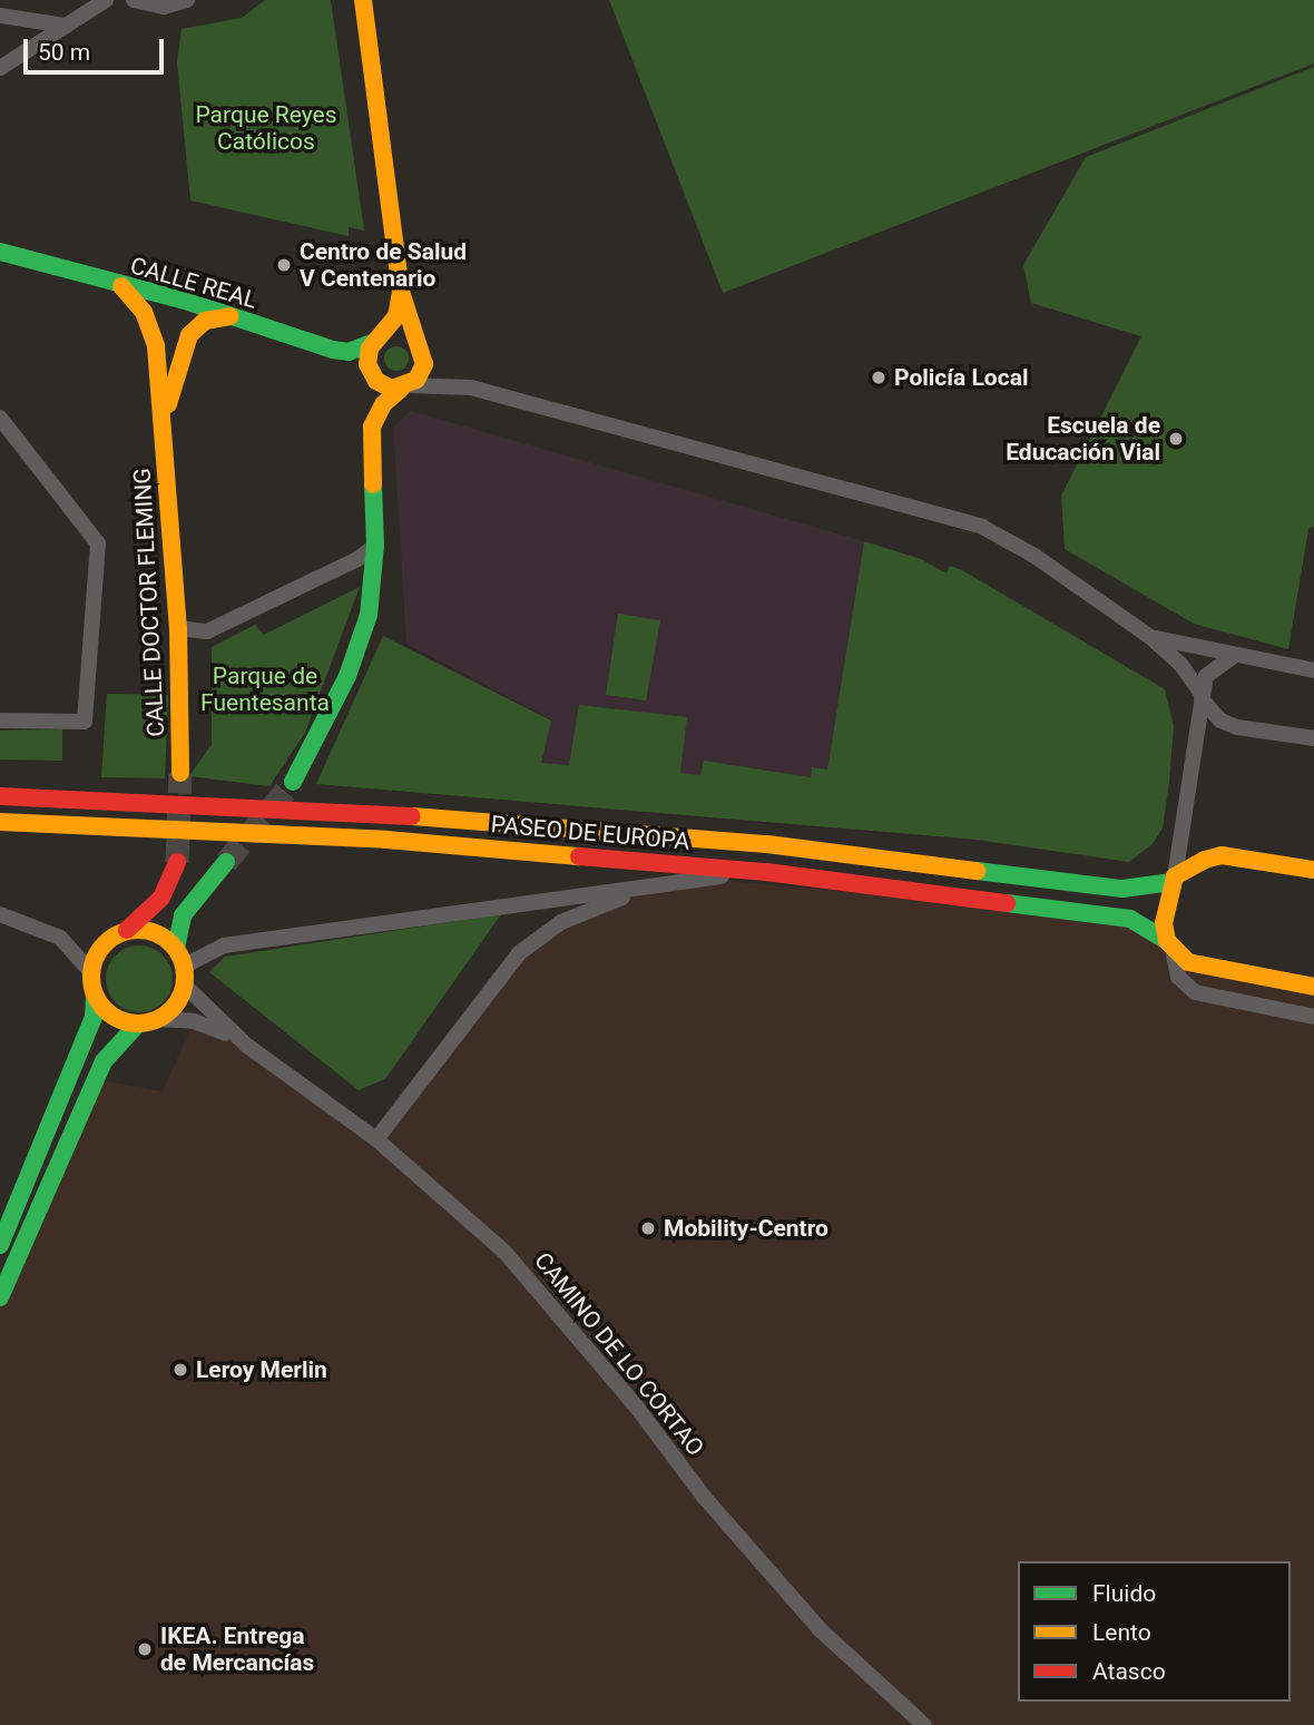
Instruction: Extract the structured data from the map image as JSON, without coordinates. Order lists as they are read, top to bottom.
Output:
{
  "streets": {
    "main road": ["CALLE REAL", "CALLE DOCTOR FLEMING", "PASEO DE EUROPA"],
    "street": ["CAMINO DE LO CORTAO"]
  },
  "crossings": [
    ["CALLE REAL", "CALLE DOCTOR FLEMING"]
  ],
  "parks": ["Parque Reyes Católicos", "Parque de Fuentesanta"],
  "places": [
    "Centro de Salud V Centenario",
    "Policía Local",
    "Escuela de Educación Vial",
    "Mobility-Centro",
    "Leroy Merlin",
    "IKEA. Entrega de Mercancías"
  ],
  "legend": ["Fluido", "Lento", "Atasco"],
  "scale_bar": "50 m"
}
